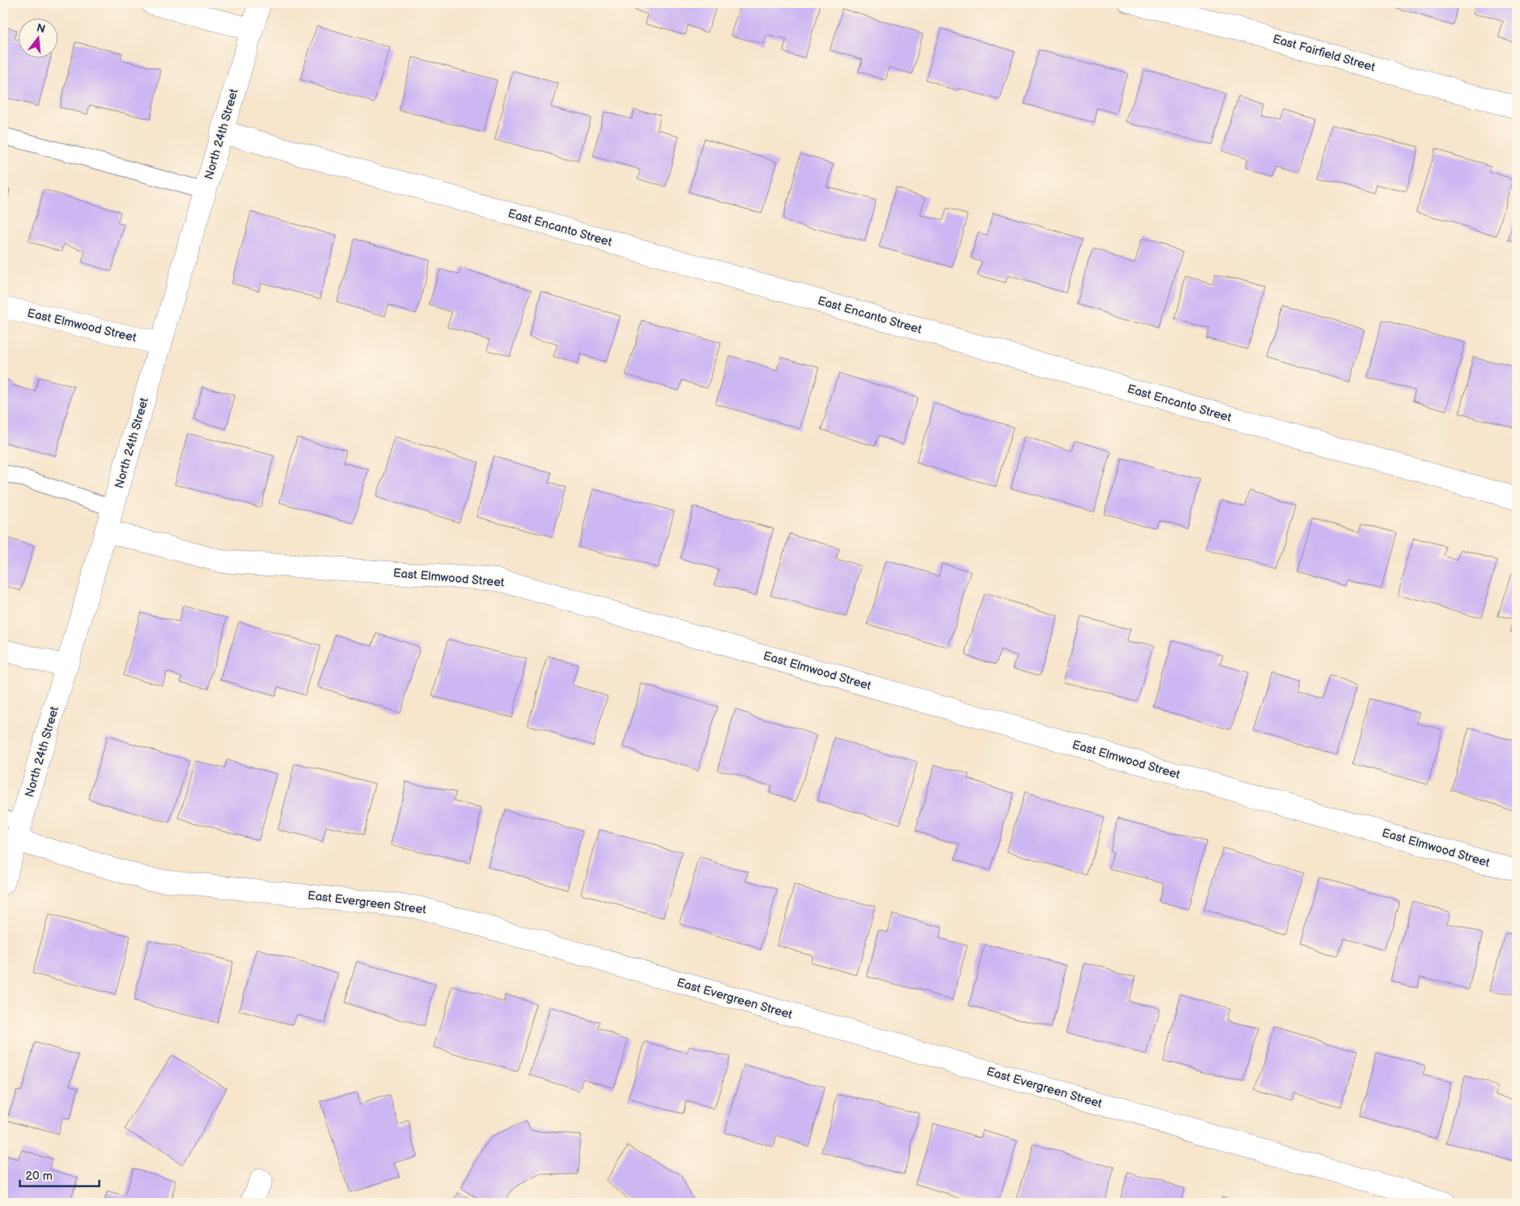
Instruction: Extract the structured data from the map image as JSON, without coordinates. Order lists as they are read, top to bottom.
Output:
{
  "streets": {
    "street": [
      "East Fairfield Street",
      "North 24th Street",
      "East Encanto Street",
      "East Elmwood Street",
      "East Evergreen Street"
    ]
  },
  "crossings": [
    ["North 24th Street", "East Encanto Street"],
    ["North 24th Street", "East Elmwood Street"],
    ["North 24th Street", "East Evergreen Street"]
  ],
  "scale_bar": "20 m",
  "north": "top"
}
